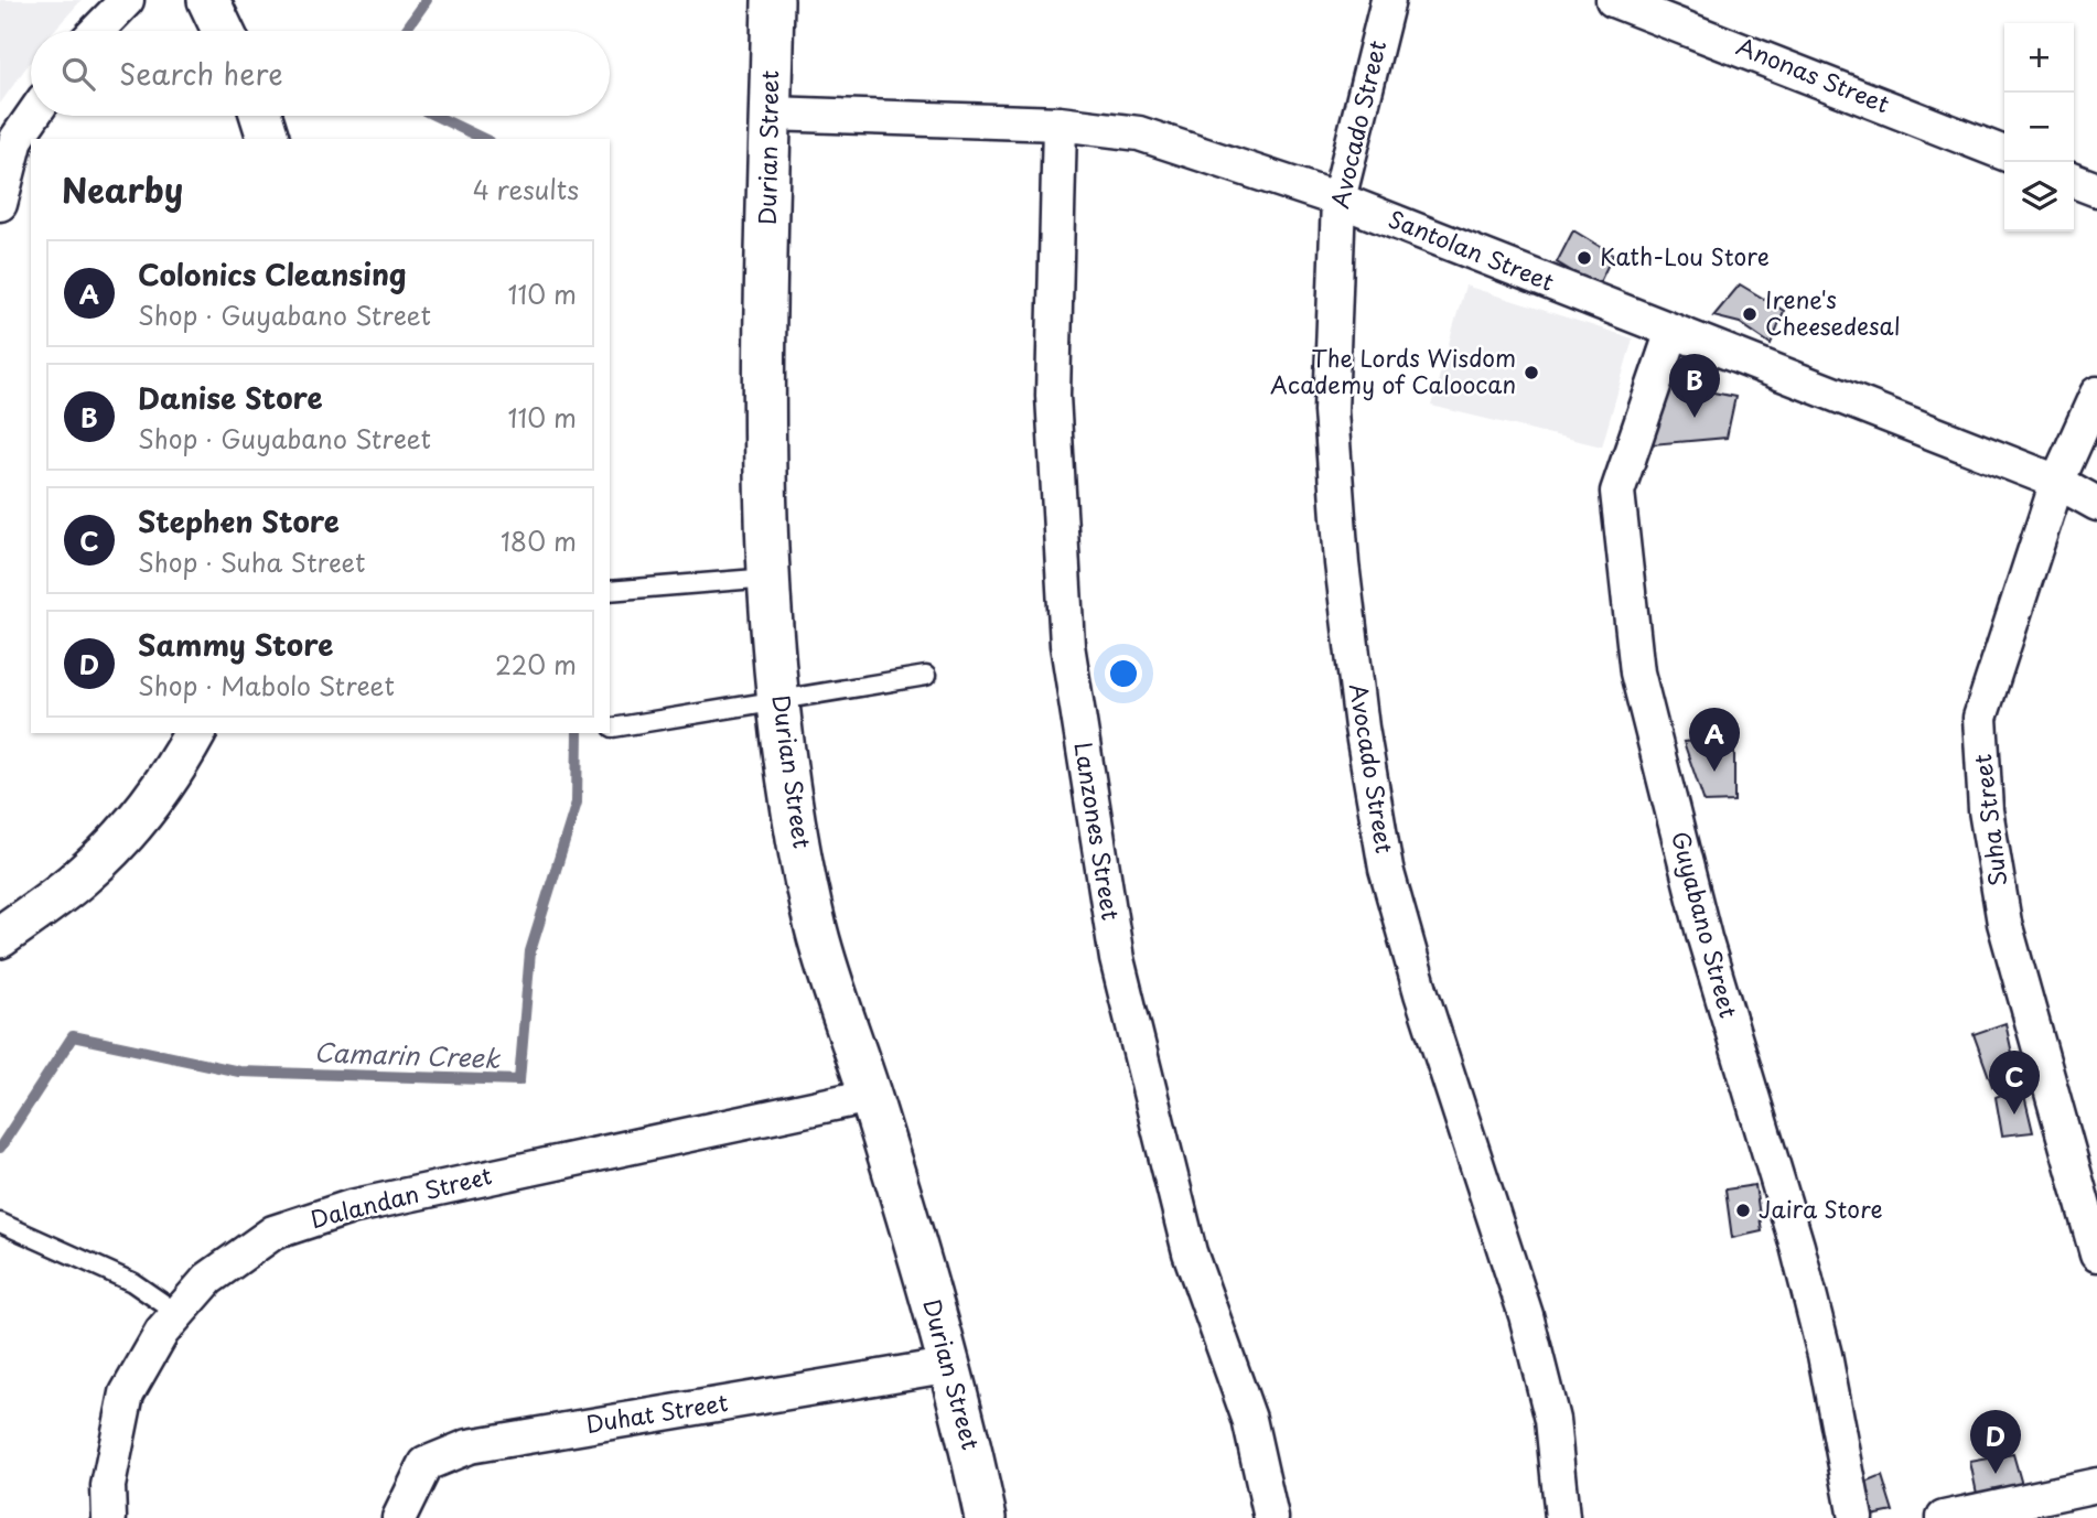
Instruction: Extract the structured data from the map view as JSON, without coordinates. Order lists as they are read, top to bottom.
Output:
{
  "streets": {
    "street": [
      "Anonas Street",
      "Avocado Street",
      "Durian Street",
      "Santolan Street",
      "Suha Street",
      "Lanzones Street",
      "Guyabano Street",
      "Dalandan Street",
      "Duhat Street"
    ]
  },
  "crossings": [
    ["Avocado Street", "Santolan Street"],
    ["Durian Street", "Santolan Street"],
    ["Durian Street", "Dalandan Street"],
    ["Durian Street", "Duhat Street"],
    ["Santolan Street", "Suha Street"],
    ["Santolan Street", "Lanzones Street"],
    ["Santolan Street", "Guyabano Street"]
  ],
  "water": ["Camarin Creek"],
  "places": [
    "Kath-Lou Store",
    "Irene's Cheesedesal",
    "The Lords Wisdom Academy of Caloocan",
    "Jaira Store"
  ],
  "page": {
    "map_buttons": ["+", "−"],
    "search": "Search here",
    "heading": ["Nearby", "4 results"],
    "list": [
      {
        "mark": "A",
        "name": "Colonics Cleansing",
        "note": "Shop · Guyabano Street",
        "value": "110 m"
      },
      {
        "mark": "B",
        "name": "Danise Store",
        "note": "Shop · Guyabano Street",
        "value": "110 m"
      },
      {
        "mark": "C",
        "name": "Stephen Store",
        "note": "Shop · Suha Street",
        "value": "180 m"
      },
      {
        "mark": "D",
        "name": "Sammy Store",
        "note": "Shop · Mabolo Street",
        "value": "220 m"
      }
    ],
    "pins": [
      "B",
      "A",
      "C",
      "D"
    ]
  }
}
